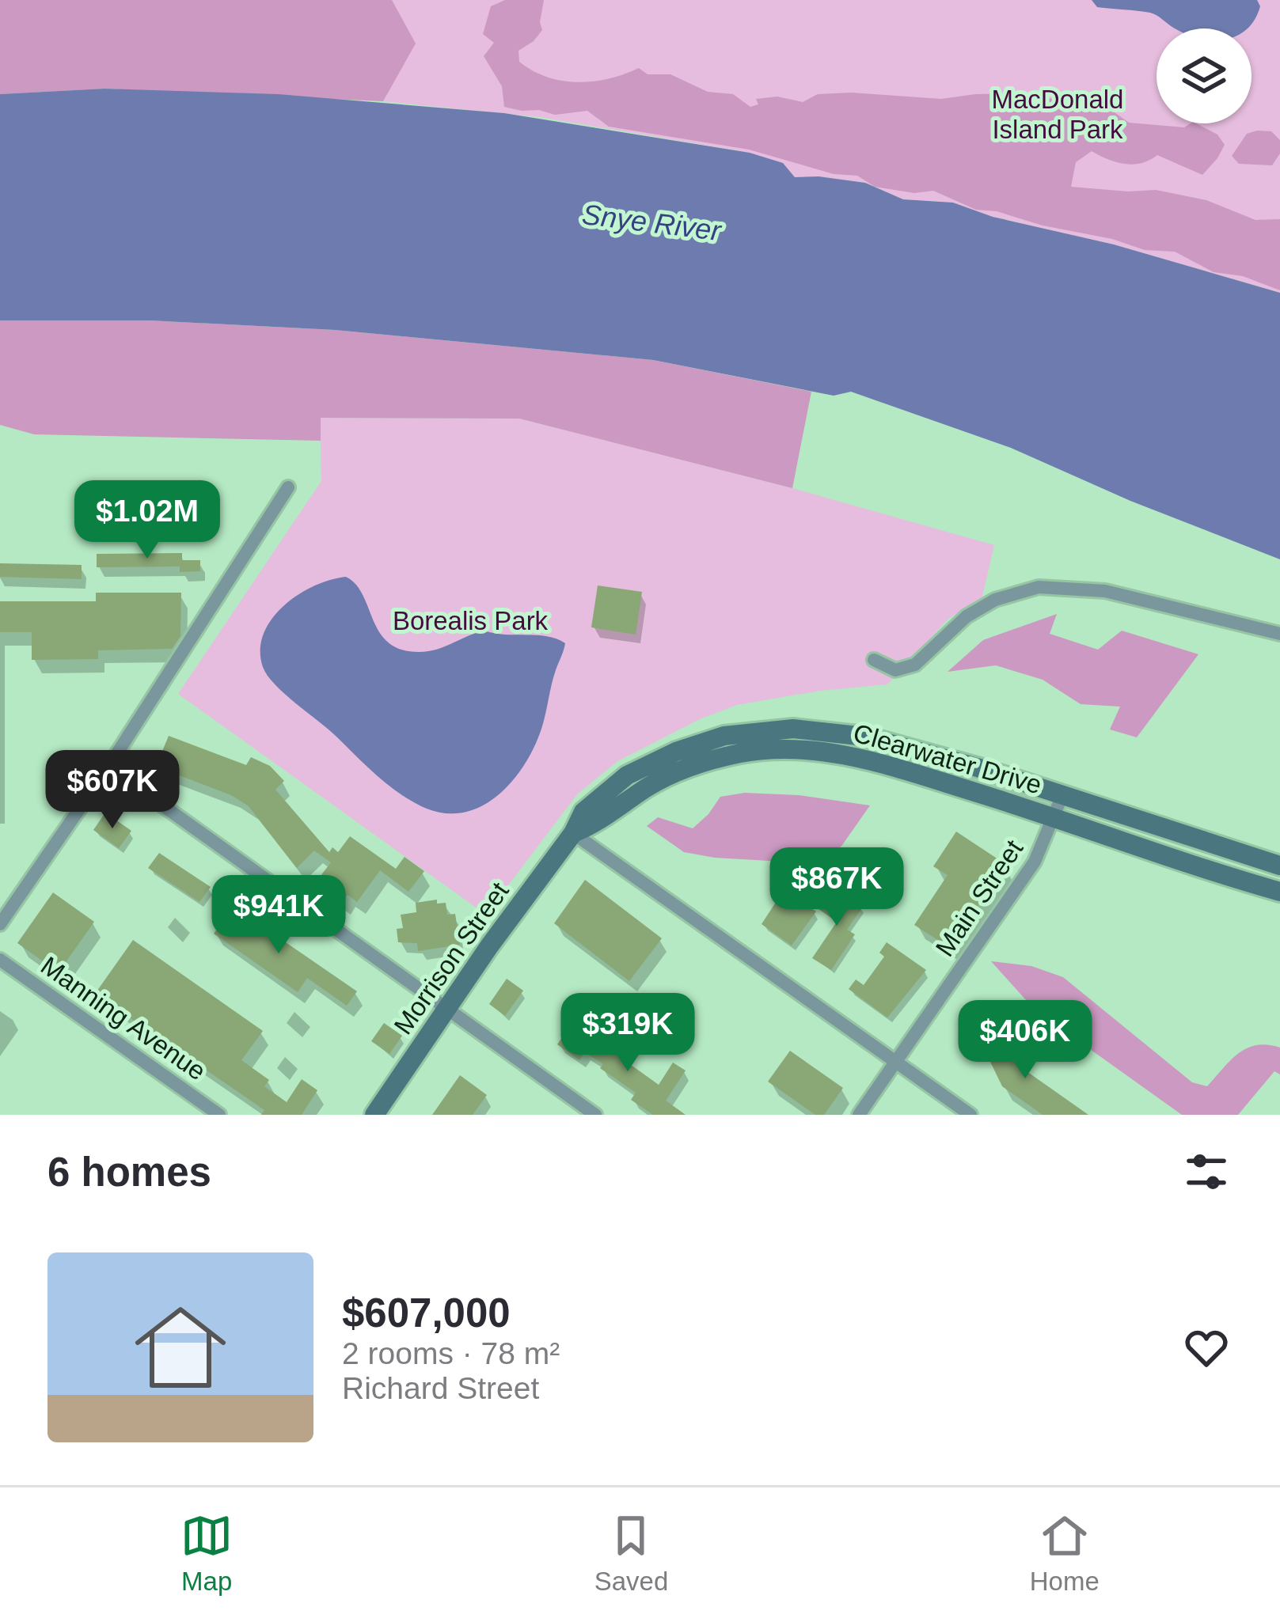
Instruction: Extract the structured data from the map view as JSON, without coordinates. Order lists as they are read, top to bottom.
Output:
{
  "streets": {
    "main road": ["Clearwater Drive", "Morrison Street"],
    "street": ["Main Street", "Manning Avenue"]
  },
  "crossings": [
    ["Clearwater Drive", "Main Street"],
    ["Clearwater Drive", "Morrison Street"]
  ],
  "water": ["Snye River"],
  "parks": ["MacDonald Island Park", "Borealis Park"],
  "page": {
    "price": [
      "$1.02M",
      "$607K",
      "$867K",
      "$941K",
      "$319K",
      "$406K"
    ],
    "heading": "6 homes",
    "list": [
      {
        "name": "$607,000",
        "note": "2 rooms · 78 m² · Richard Street"
      }
    ],
    "tabs": ["Map", "Saved", "Home"]
  }
}
